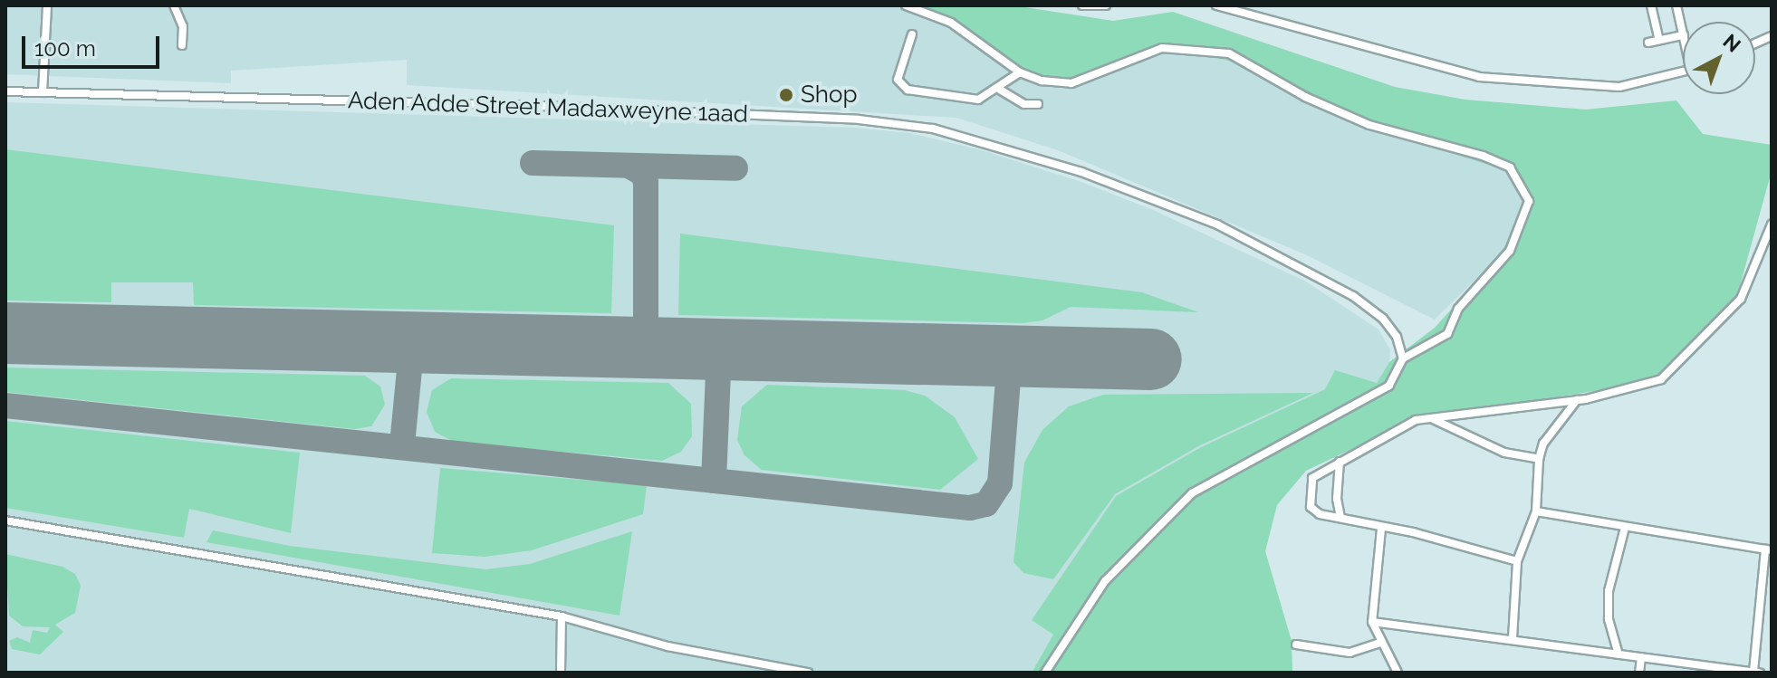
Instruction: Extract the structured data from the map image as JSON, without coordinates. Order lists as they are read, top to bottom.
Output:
{
  "streets": {
    "street": ["Aden Adde Street Madaxweyne 1aad"]
  },
  "places": ["Shop"],
  "scale_bar": "100 m",
  "north": "top right"
}
